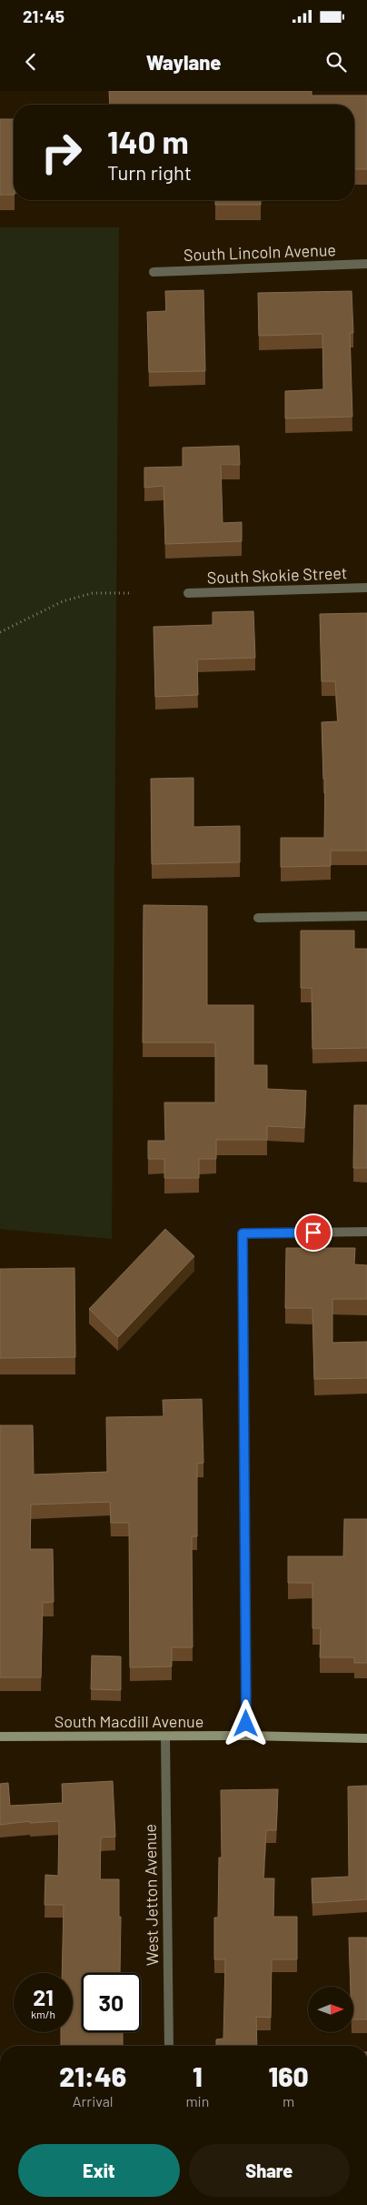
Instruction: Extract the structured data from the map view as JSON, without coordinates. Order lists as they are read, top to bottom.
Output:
{
  "streets": {
    "street": [
      "South Lincoln Avenue",
      "South Skokie Street",
      "South Macdill Avenue",
      "West Jetton Avenue"
    ]
  },
  "crossings": [
    ["South Macdill Avenue", "West Jetton Avenue"]
  ],
  "north": "right",
  "page": {
    "status": "21:45",
    "header": "Waylane",
    "turn": ["140 m", "Turn right"],
    "speed": "21 km/h",
    "limit": "30",
    "eta": [
      "21:46",
      "Arrival",
      "1",
      "min",
      "160",
      "m"
    ],
    "buttons": ["Exit", "Share"]
  }
}
